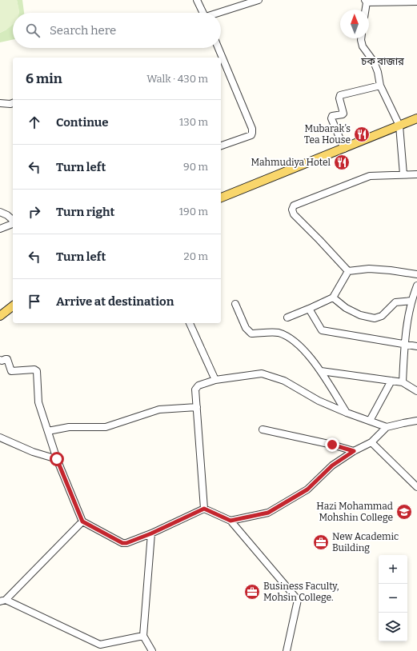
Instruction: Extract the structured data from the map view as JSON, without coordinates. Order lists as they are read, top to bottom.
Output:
{
  "districts": ["চক বাজার"],
  "places": {
    "restaurant": ["Mubarak’s Tea House", "Mahmudiya Hotel"],
    "school or university": ["Hazi Mohammad Mohshin College"],
    "office": ["New Academic Building", "Business Faculty, Mohsin College."]
  },
  "north": "top",
  "page": {
    "search": "Search here",
    "heading": ["6 min", "Walk · 430 m"],
    "list": [
      ["Continue", "130 m"],
      ["Turn left", "90 m"],
      ["Turn right", "190 m"],
      ["Turn left", "20 m"],
      "Arrive at destination"
    ],
    "map_buttons": ["+", "−"]
  }
}
